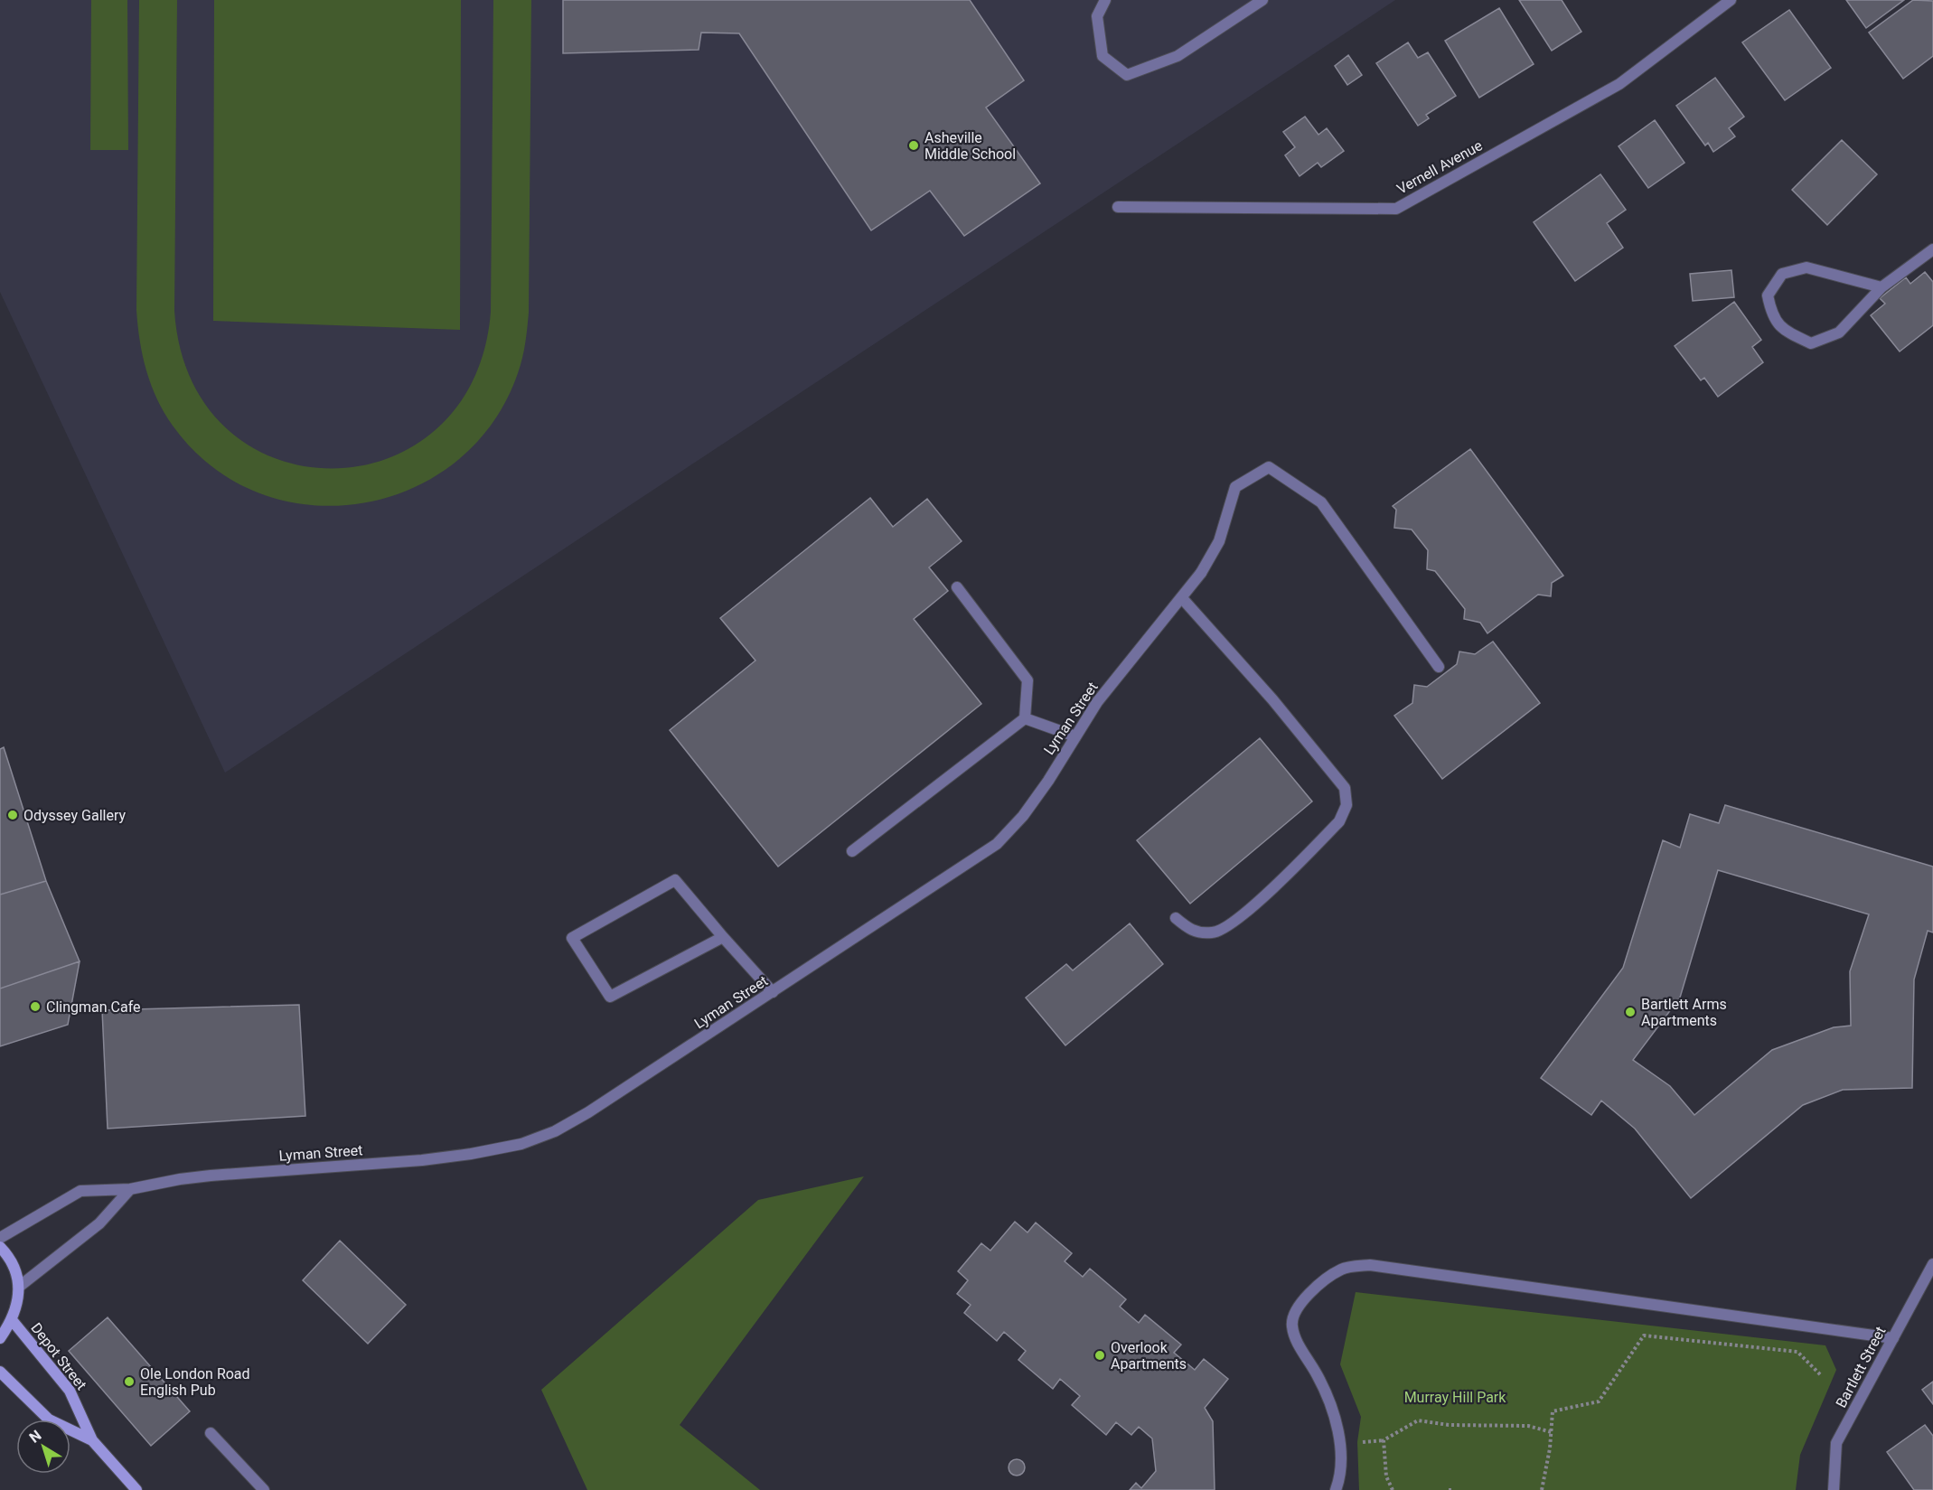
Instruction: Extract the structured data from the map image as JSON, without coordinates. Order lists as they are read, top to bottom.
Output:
{
  "streets": {
    "street": [
      "Vernell Avenue",
      "Lyman Street",
      "Depot Street",
      "Bartlett Street"
    ]
  },
  "parks": ["Murray Hill Park"],
  "places": [
    "Asheville Middle School",
    "Odyssey Gallery",
    "Clingman Cafe",
    "Bartlett Arms Apartments",
    "Overlook Apartments",
    "Ole London Road English Pub"
  ],
  "north": "top left"
}
